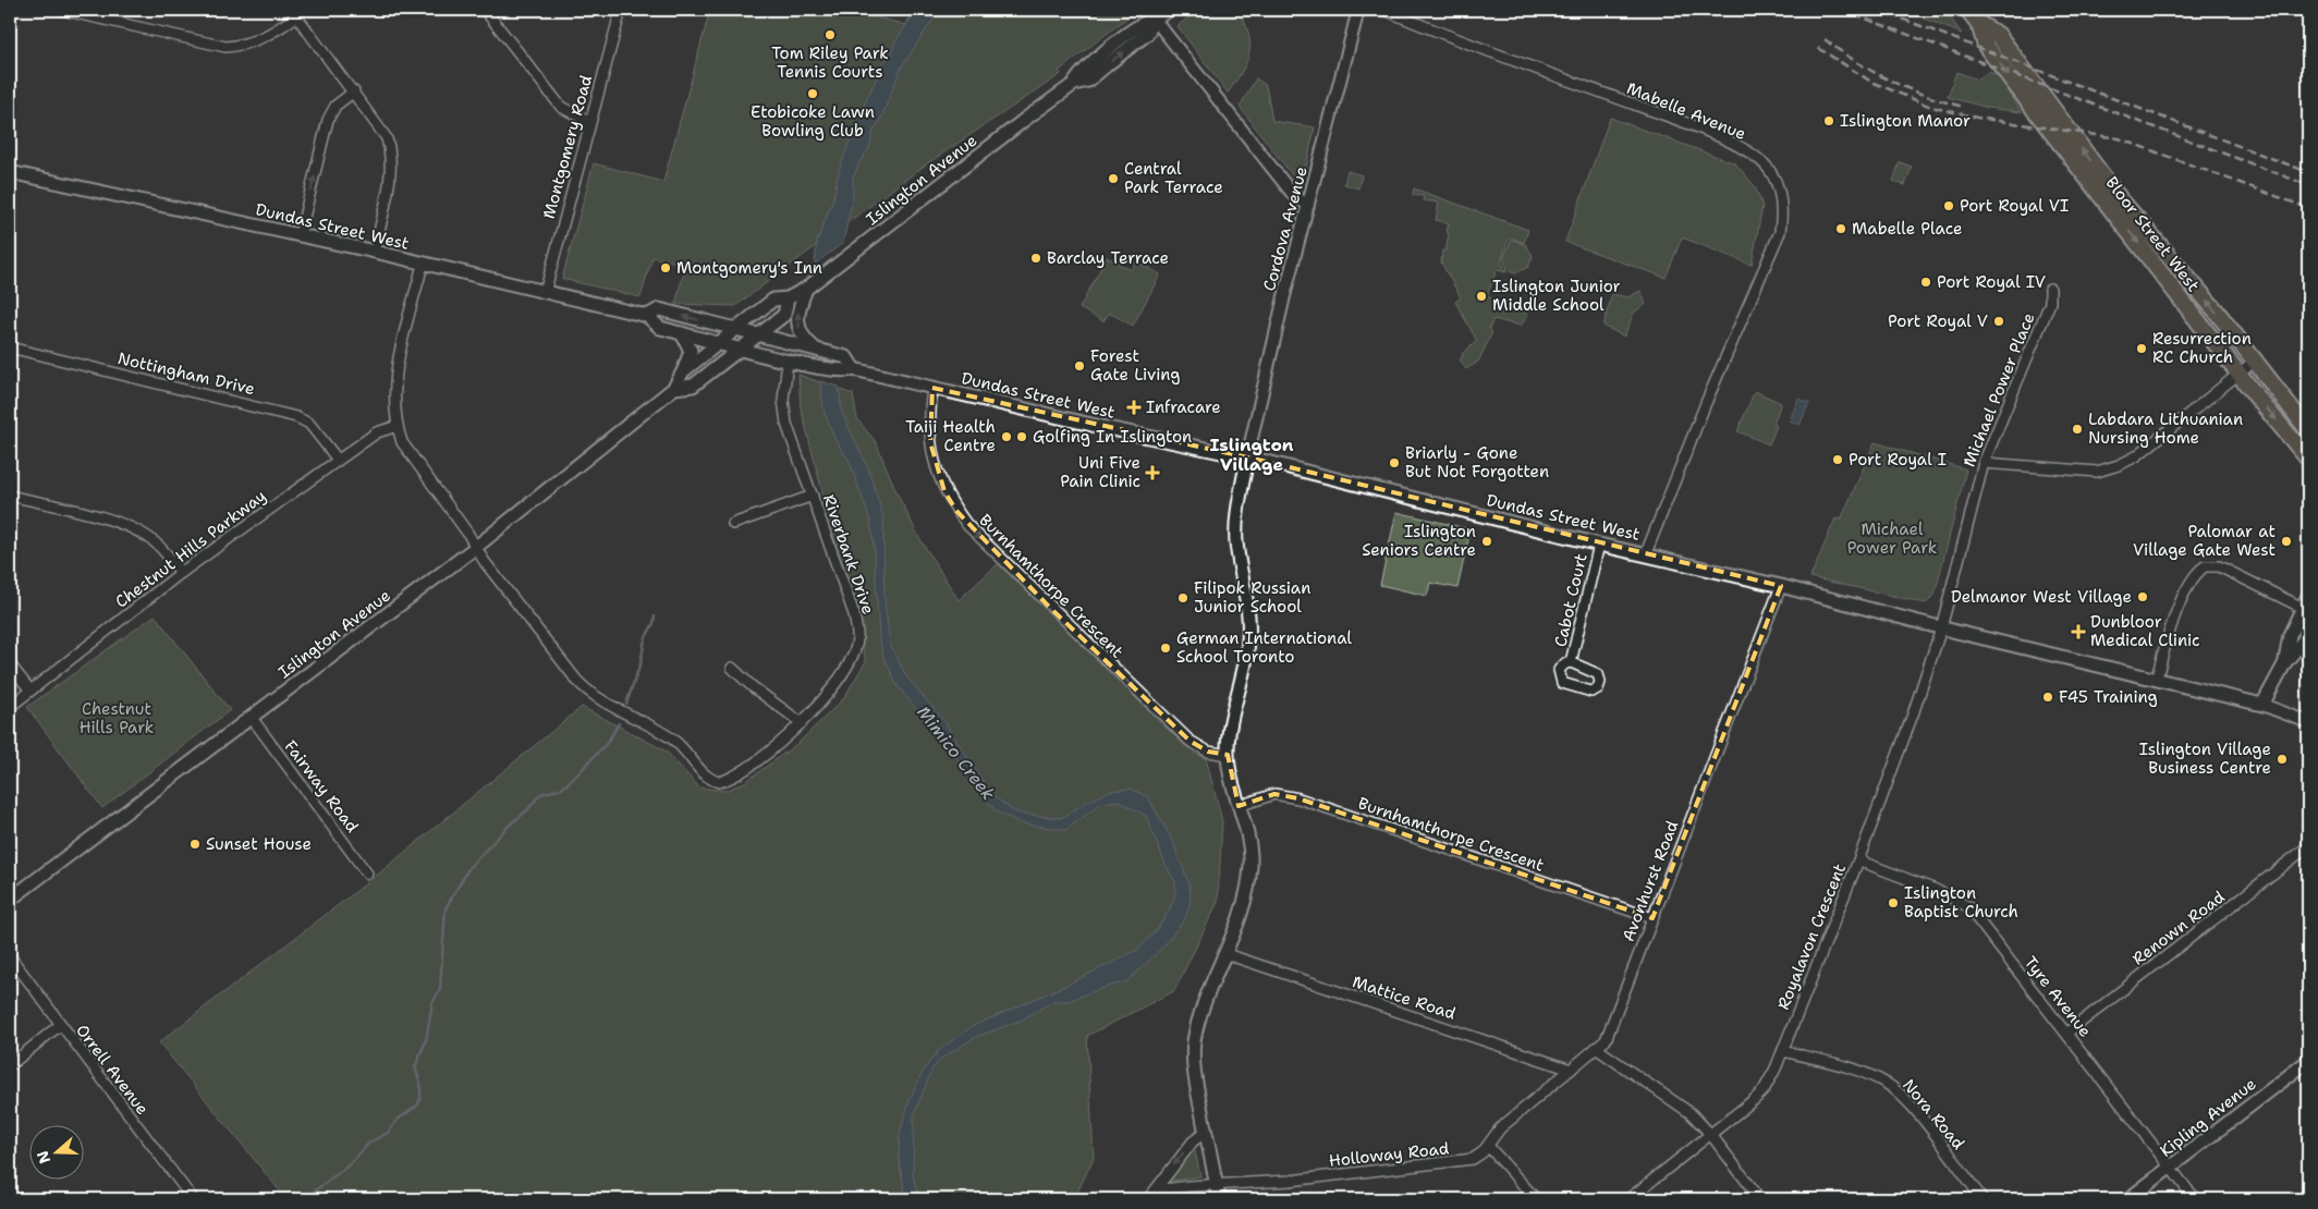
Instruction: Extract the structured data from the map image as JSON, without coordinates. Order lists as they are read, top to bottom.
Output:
{
  "streets": {
    "main road": [
      "Islington Avenue",
      "Dundas Street West",
      "Bloor Street West",
      "Kipling Avenue"
    ],
    "street": [
      "Mabelle Avenue",
      "Montgomery Road",
      "Cordova Avenue",
      "Nottingham Drive",
      "Michael Power Place",
      "Chestnut Hills Parkway",
      "Riverbank Drive",
      "Burnhamthorpe Crescent",
      "Cabot Court",
      "Fairway Road",
      "Avonhurst Road",
      "Renown Road",
      "Royalavon Crescent",
      "Tyre Avenue",
      "Mattice Road",
      "Orrell Avenue",
      "Nora Road",
      "Holloway Road"
    ]
  },
  "crossings": [
    ["Mabelle Avenue", "Dundas Street West"],
    ["Montgomery Road", "Dundas Street West"],
    ["Islington Avenue", "Dundas Street West"],
    ["Islington Avenue", "Riverbank Drive"],
    ["Islington Avenue", "Fairway Road"],
    ["Dundas Street West", "Cordova Avenue"],
    ["Dundas Street West", "Michael Power Place"],
    ["Dundas Street West", "Riverbank Drive"],
    ["Dundas Street West", "Burnhamthorpe Crescent"],
    ["Dundas Street West", "Cabot Court"],
    ["Dundas Street West", "Avonhurst Road"],
    ["Dundas Street West", "Royalavon Crescent"],
    ["Nottingham Drive", "Chestnut Hills Parkway"],
    ["Michael Power Place", "Royalavon Crescent"],
    ["Chestnut Hills Parkway", "Riverbank Drive"],
    ["Burnhamthorpe Crescent", "Avonhurst Road"],
    ["Avonhurst Road", "Mattice Road"],
    ["Avonhurst Road", "Holloway Road"],
    ["Renown Road", "Tyre Avenue"],
    ["Royalavon Crescent", "Tyre Avenue"],
    ["Royalavon Crescent", "Nora Road"],
    ["Tyre Avenue", "Kipling Avenue"]
  ],
  "one_way": ["Burnhamthorpe Crescent"],
  "districts": ["Islington Village"],
  "water": ["Mimico Creek"],
  "parks": ["Michael Power Park", "Chestnut Hills Park"],
  "places": {
    "other": [
      "Tom Riley Park Tennis Courts",
      "Etobicoke Lawn Bowling Club",
      "Islington Manor",
      "Central Park Terrace",
      "Port Royal VI",
      "Mabelle Place",
      "Barclay Terrace",
      "Montgomery's Inn",
      "Port Royal IV",
      "Islington Junior Middle School",
      "Port Royal V",
      "Resurrection RC Church",
      "Forest Gate Living",
      "Labdara Lithuanian Nursing Home",
      "Taiji Health Centre",
      "Golfing In Islington",
      "Port Royal I",
      "Briarly - Gone But Not Forgotten",
      "Islington Seniors Centre",
      "Palomar at Village Gate West",
      "Delmanor West Village",
      "Filipok Russian Junior School",
      "German International School Toronto",
      "F45 Training",
      "Islington Village Business Centre",
      "Sunset House",
      "Islington Baptist Church"
    ],
    "health": ["Infracare", "Uni Five Pain Clinic", "Dunbloor Medical Clinic"]
  },
  "north": "left"
}
